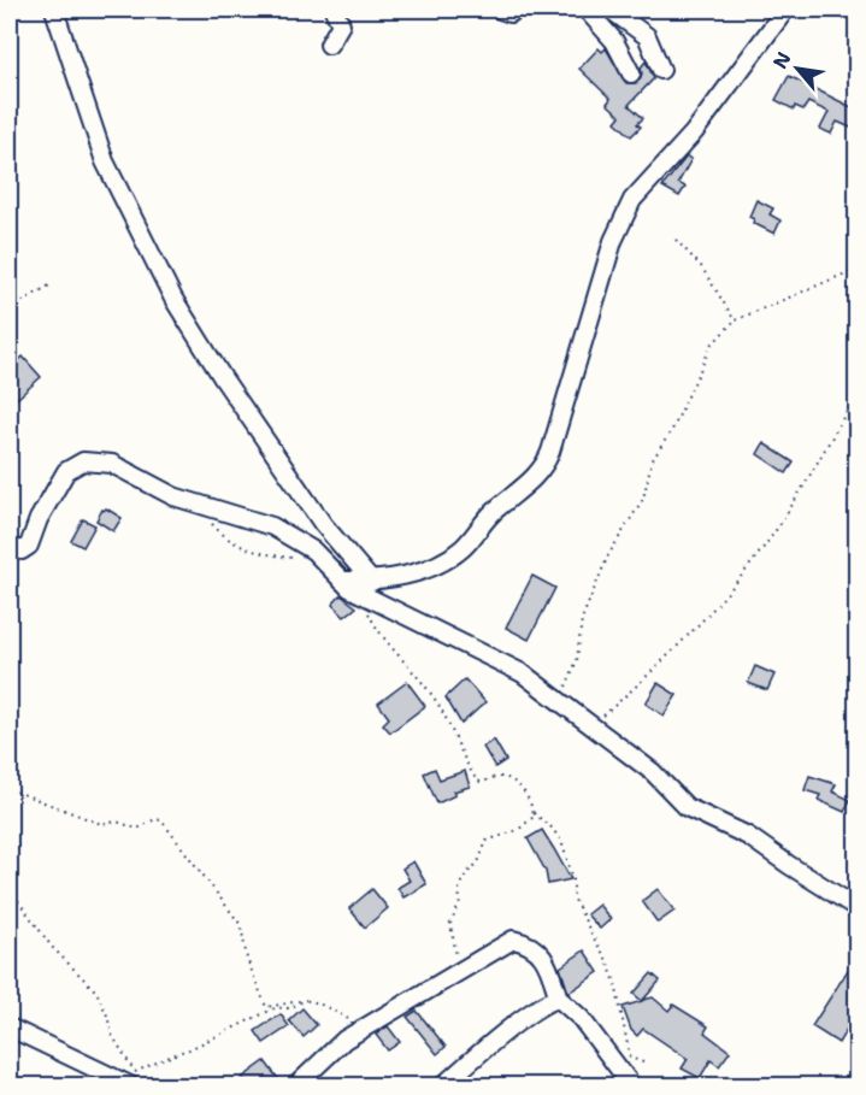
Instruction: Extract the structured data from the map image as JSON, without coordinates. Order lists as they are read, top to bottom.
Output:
{
  "north": "top left"
}
